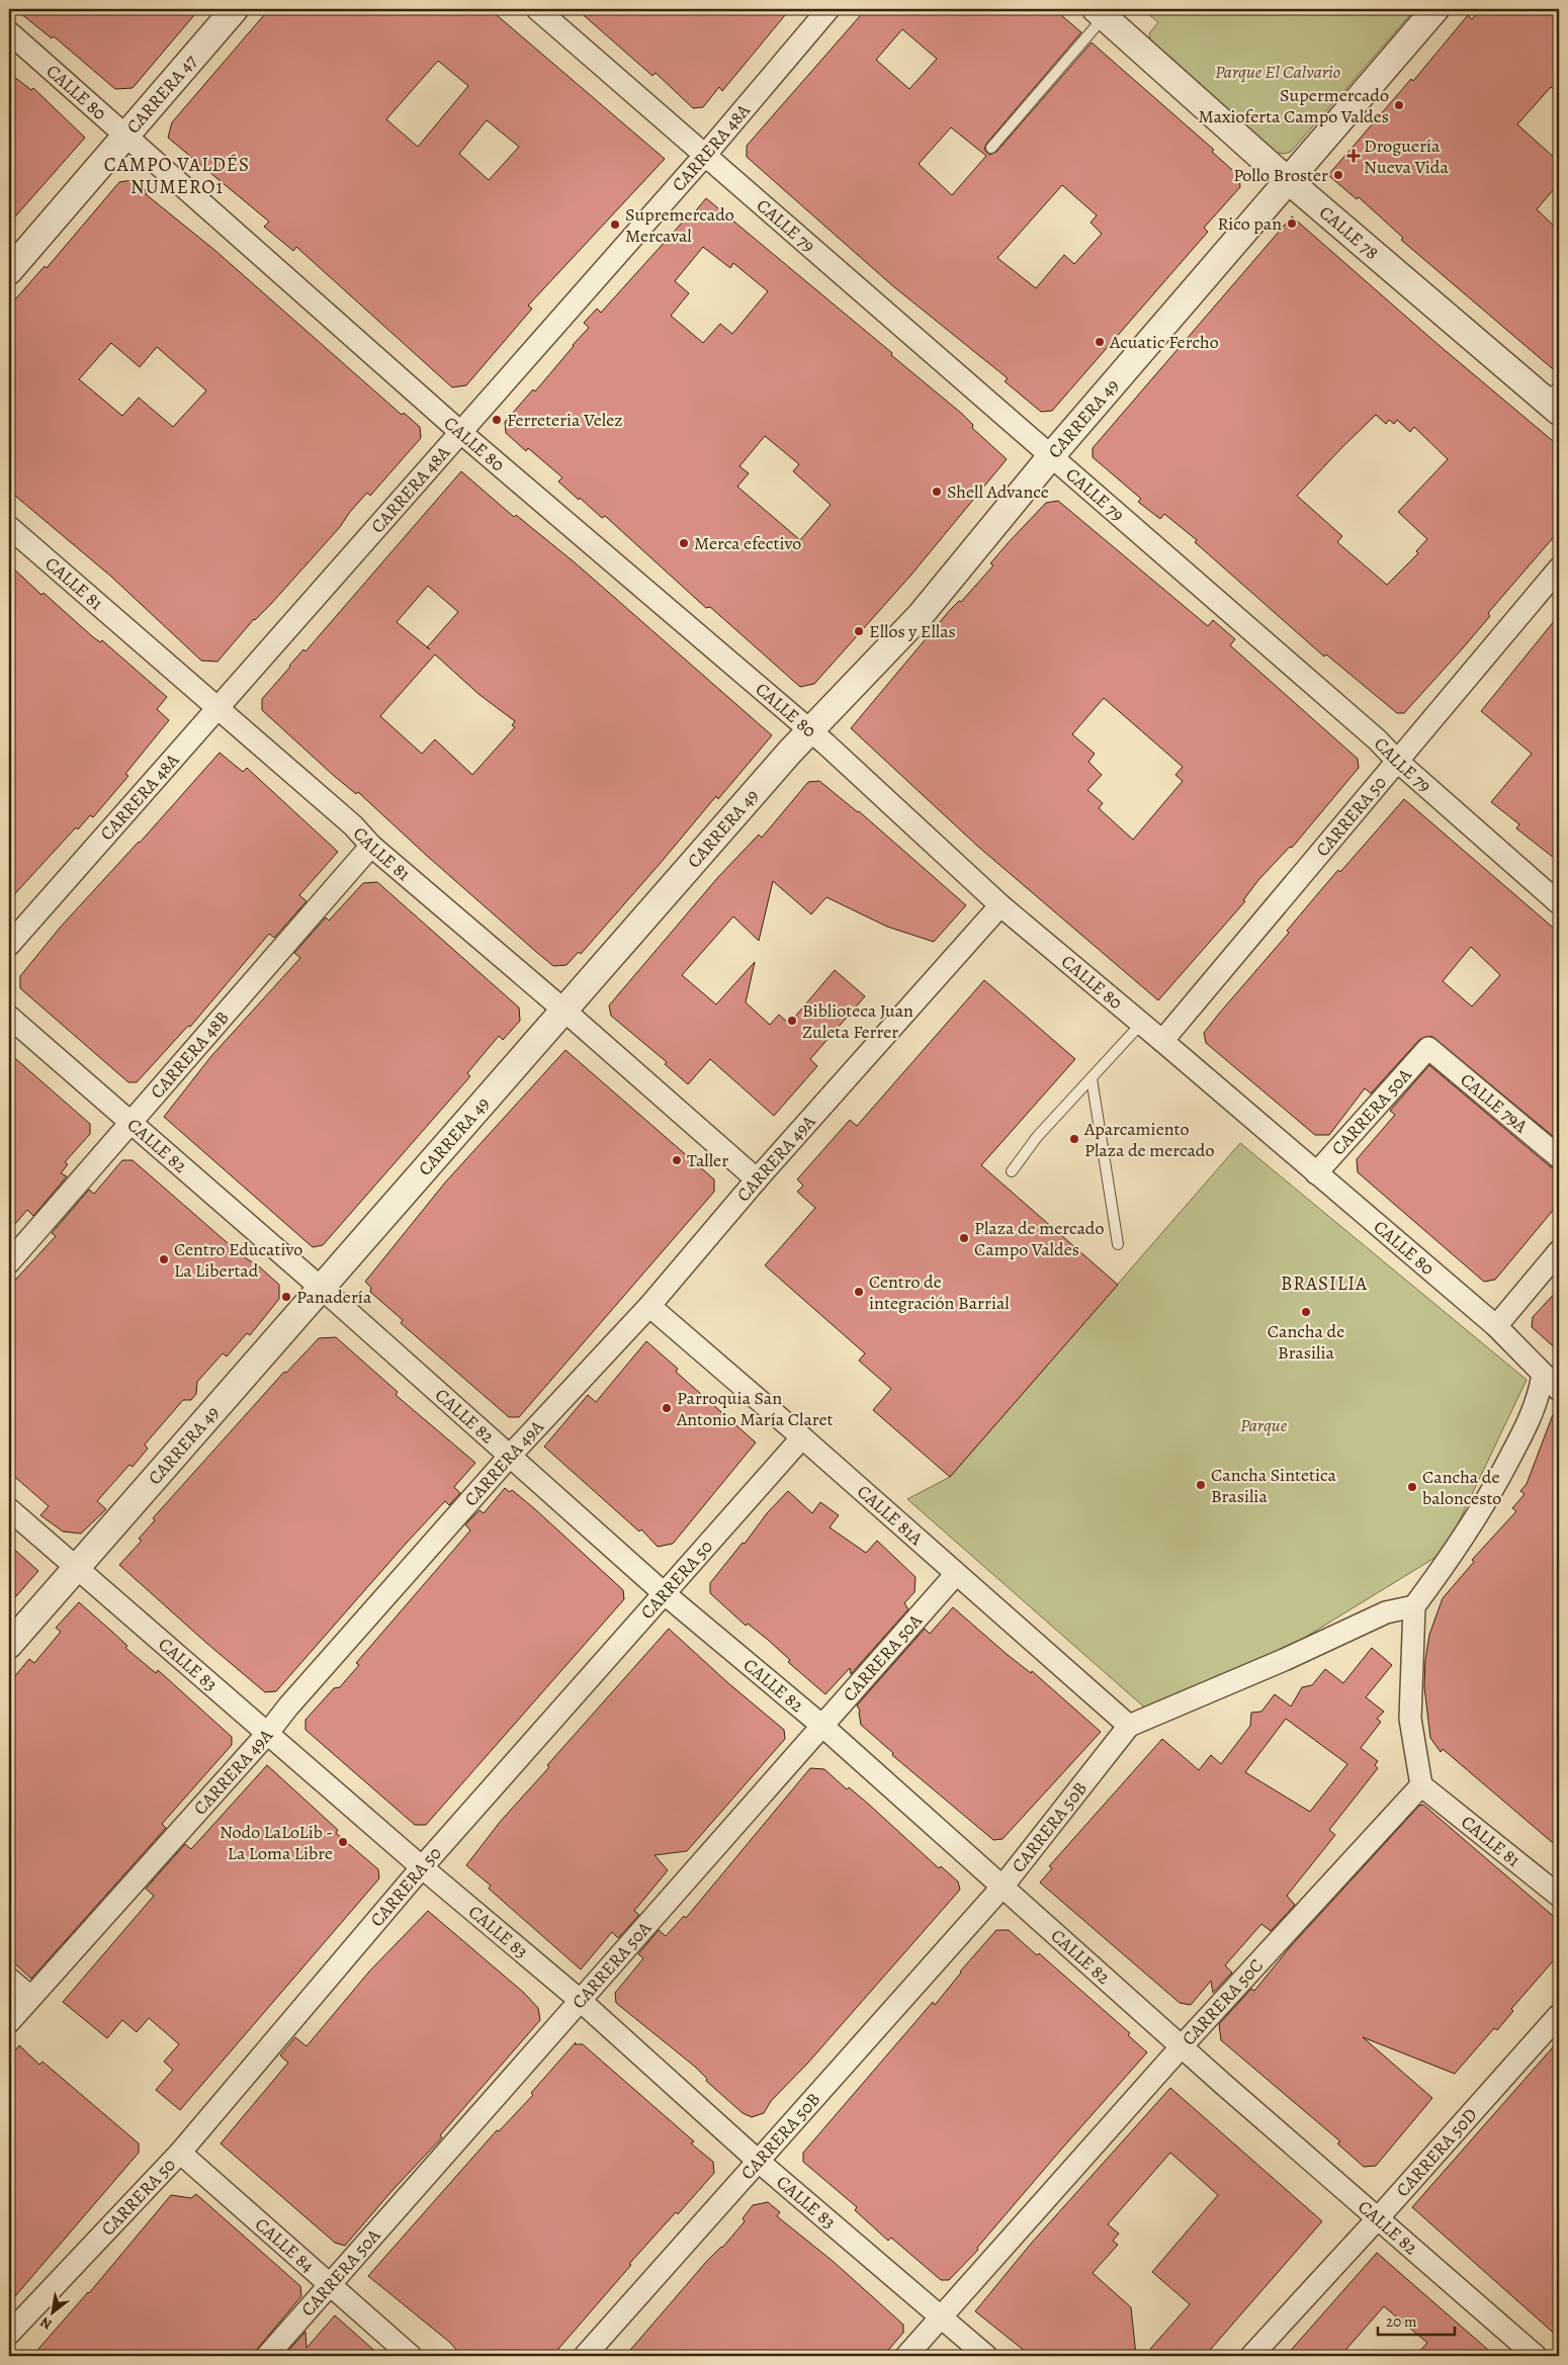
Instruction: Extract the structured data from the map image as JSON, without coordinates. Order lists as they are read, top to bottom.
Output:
{
  "streets": {
    "street": [
      "CALLE 80",
      "CARRERA 47",
      "CARRERA 48A",
      "CALLE 79",
      "CALLE 78",
      "CARRERA 49",
      "CALLE 81",
      "CARRERA 50",
      "CARRERA 48B",
      "CALLE 79A",
      "CARRERA 50A",
      "CALLE 82",
      "CARRERA 49A",
      "CALLE 81A",
      "CALLE 83",
      "CARRERA 50B",
      "CARRERA 50C",
      "CARRERA 50D",
      "CALLE 84"
    ]
  },
  "crossings": [
    ["CALLE 80", "CARRERA 47"],
    ["CALLE 80", "CARRERA 48A"],
    ["CALLE 80", "CARRERA 49"],
    ["CALLE 80", "CARRERA 50"],
    ["CALLE 80", "CARRERA 50A"],
    ["CALLE 80", "CARRERA 49A"],
    ["CARRERA 48A", "CALLE 79"],
    ["CARRERA 48A", "CALLE 81"],
    ["CALLE 79", "CARRERA 49"],
    ["CALLE 79", "CARRERA 50"],
    ["CALLE 78", "CARRERA 49"],
    ["CARRERA 49", "CALLE 81"],
    ["CARRERA 49", "CALLE 82"],
    ["CARRERA 49", "CALLE 83"],
    ["CALLE 81", "CARRERA 48B"],
    ["CALLE 81", "CARRERA 49A"],
    ["CALLE 81", "CARRERA 50C"],
    ["CARRERA 50", "CALLE 82"],
    ["CARRERA 50", "CALLE 81A"],
    ["CARRERA 50", "CALLE 83"],
    ["CARRERA 50", "CALLE 84"],
    ["CARRERA 48B", "CALLE 82"],
    ["CALLE 79A", "CARRERA 50A"],
    ["CARRERA 50A", "CALLE 82"],
    ["CARRERA 50A", "CALLE 81A"],
    ["CARRERA 50A", "CALLE 83"],
    ["CARRERA 50A", "CALLE 84"],
    ["CALLE 82", "CARRERA 49A"],
    ["CALLE 82", "CARRERA 50B"],
    ["CALLE 82", "CARRERA 50C"],
    ["CALLE 82", "CARRERA 50D"],
    ["CARRERA 49A", "CALLE 81A"],
    ["CARRERA 49A", "CALLE 83"],
    ["CALLE 81A", "CARRERA 50B"],
    ["CALLE 83", "CARRERA 50B"],
    ["CALLE 83", "CARRERA 50C"]
  ],
  "districts": ["CAMPO VALDÉS NUMERO1", "BRASILIA"],
  "parks": ["Parque El Calvario", "Parque"],
  "places": {
    "other": [
      "Supermercado Maxioferta Campo Valdes",
      "Pollo Broster",
      "Rico pan",
      "Supremercado Mercaval",
      "Acuatic Fercho",
      "Ferreteria Velez",
      "Shell Advance",
      "Merca efectivo",
      "Ellos y Ellas",
      "Biblioteca Juan Zuleta Ferrer",
      "Aparcamiento Plaza de mercado",
      "Taller",
      "Plaza de mercado Campo Valdes",
      "Centro Educativo La Libertad",
      "Centro de integración Barrial",
      "Panadería",
      "Cancha de Brasilia",
      "Parroquia San Antonio María Claret",
      "Cancha Sintetica Brasilia",
      "Cancha de baloncesto",
      "Nodo LaLoLib - La Loma Libre"
    ],
    "health": ["Droguería Nueva Vida"]
  },
  "scale_bar": "20 m",
  "north": "bottom left"
}
